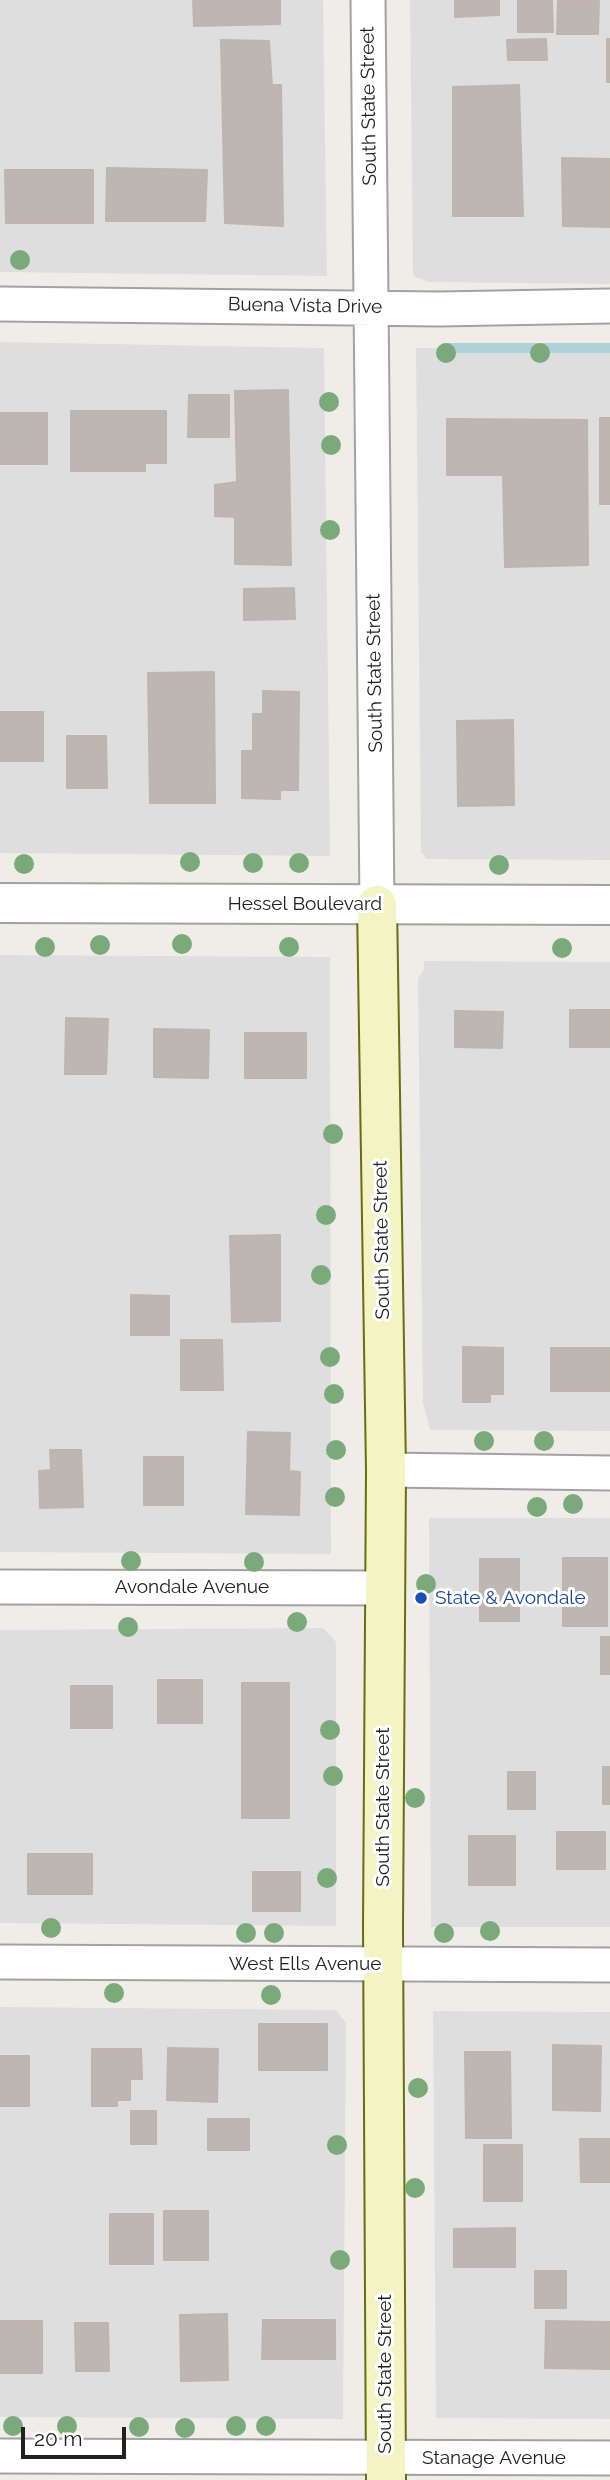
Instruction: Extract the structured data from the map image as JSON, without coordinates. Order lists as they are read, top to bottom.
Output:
{
  "streets": {
    "main road": ["South State Street"],
    "street": [
      "Buena Vista Drive",
      "Hessel Boulevard",
      "Avondale Avenue",
      "West Ells Avenue",
      "Stanage Avenue"
    ]
  },
  "crossings": [
    ["South State Street", "Buena Vista Drive"],
    ["South State Street", "Hessel Boulevard"],
    ["South State Street", "Avondale Avenue"],
    ["South State Street", "West Ells Avenue"],
    ["South State Street", "Stanage Avenue"]
  ],
  "places": ["State & Avondale"],
  "scale_bar": "20 m"
}
